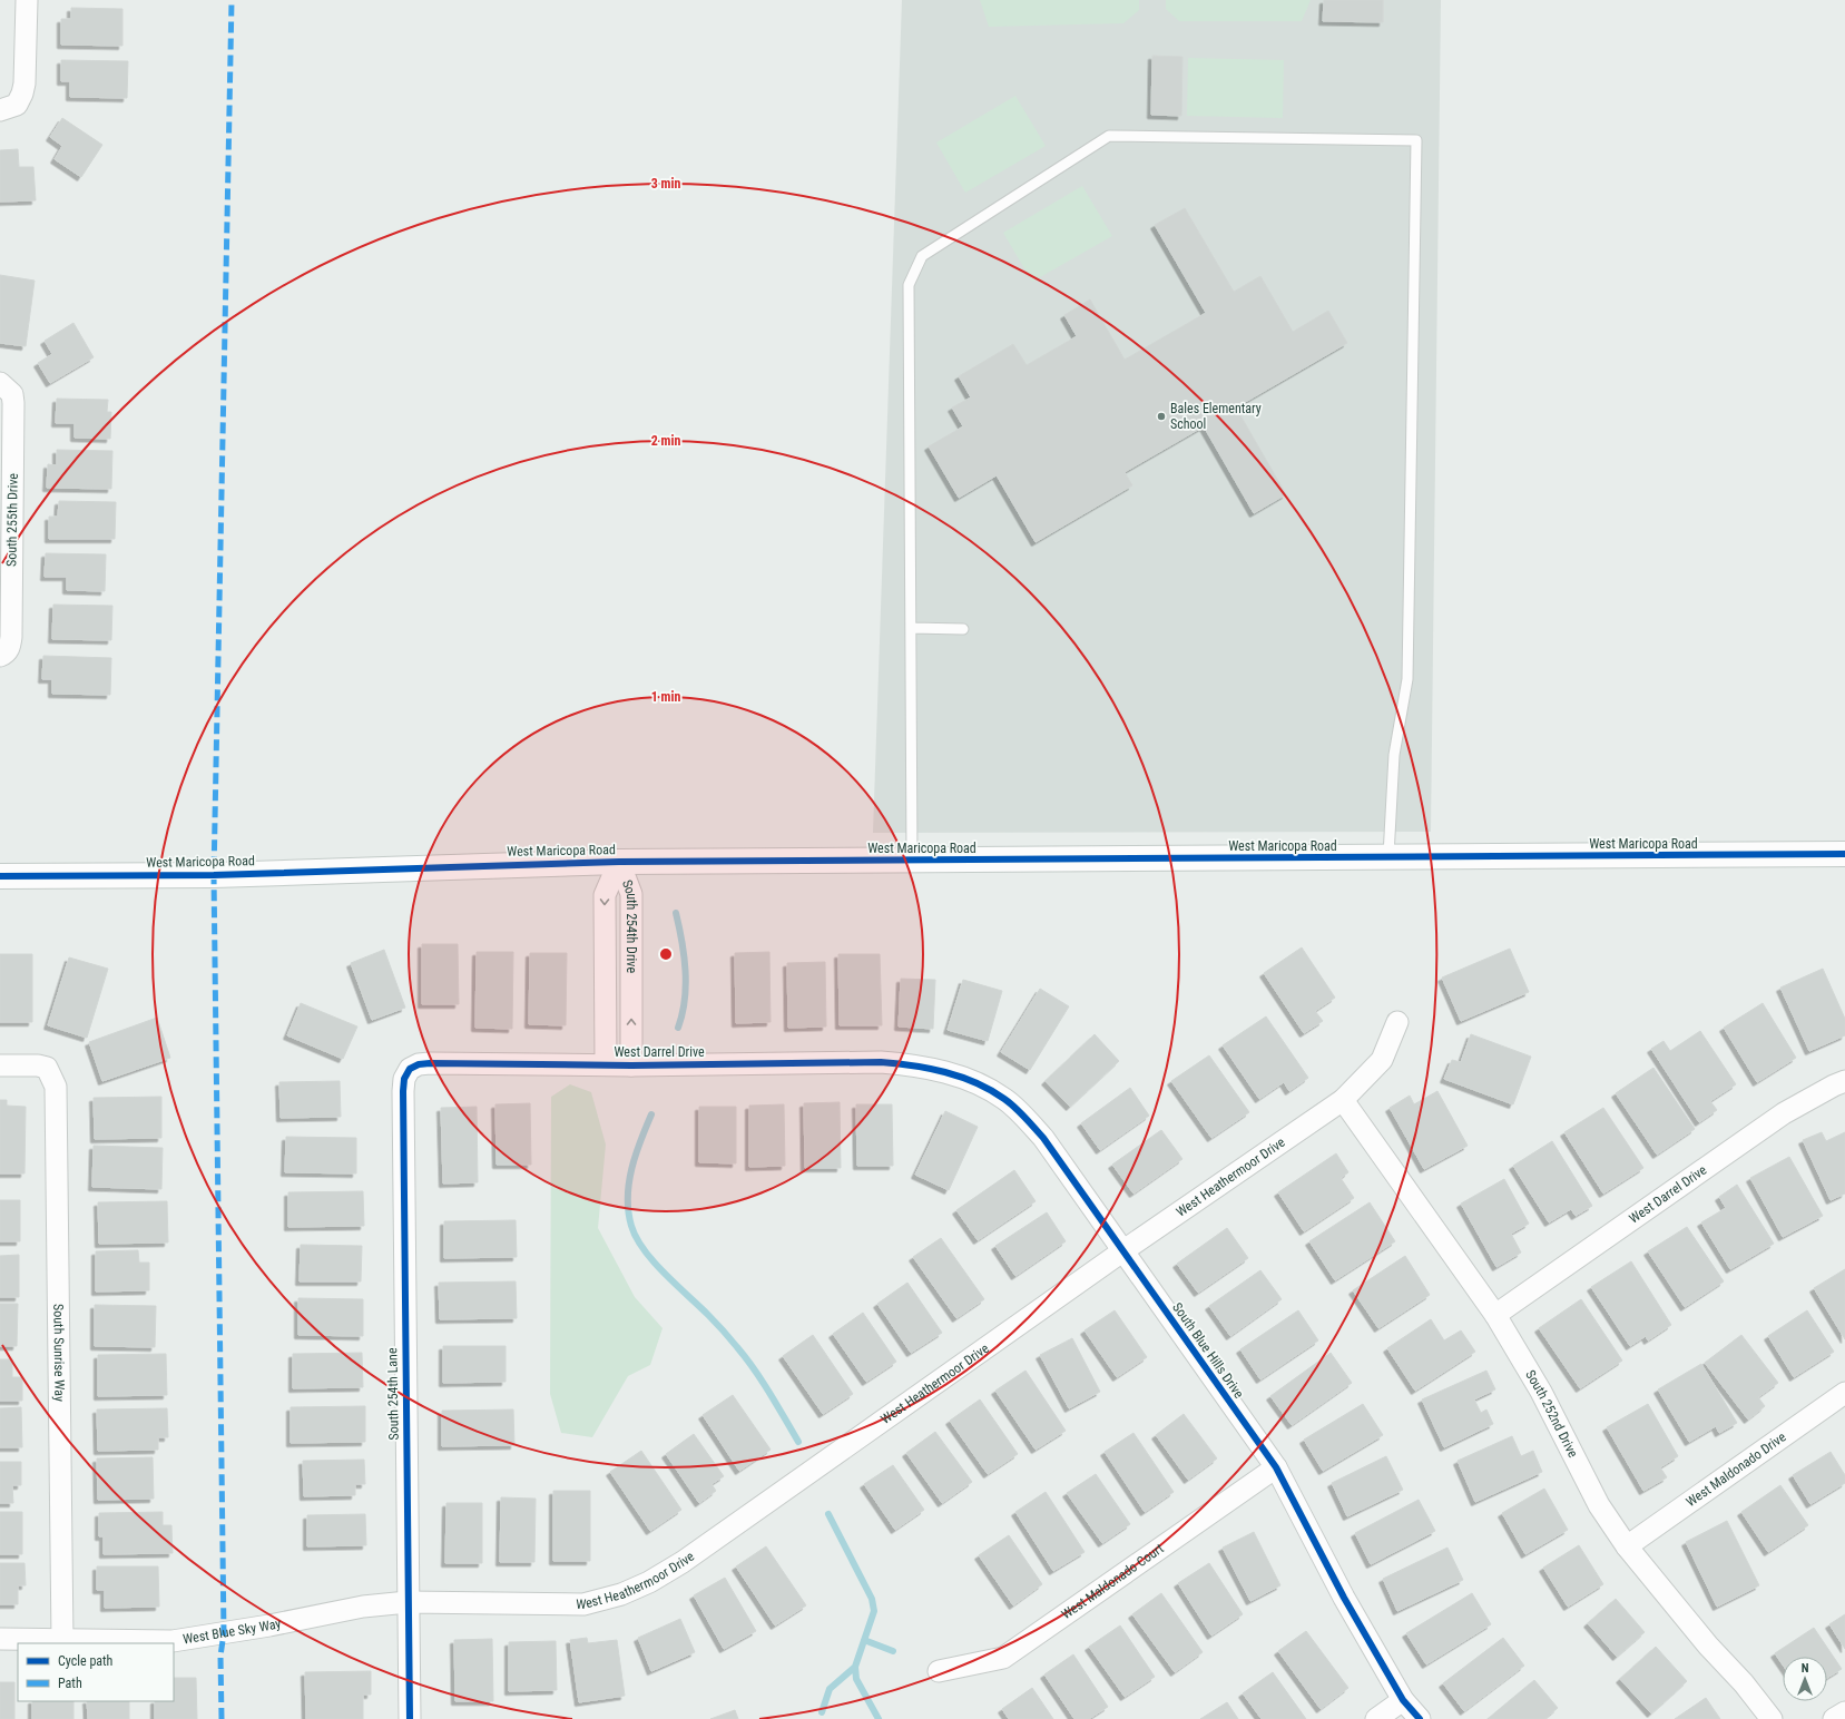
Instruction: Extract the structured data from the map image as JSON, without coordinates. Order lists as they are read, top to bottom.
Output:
{
  "streets": {
    "street": [
      "South 255th Drive",
      "West Maricopa Road",
      "South 254th Drive",
      "West Darrel Drive",
      "West Heathermoor Drive",
      "South Blue Hills Drive",
      "South Sunrise Way",
      "South 254th Lane",
      "South 252nd Drive",
      "West Maldonado Drive",
      "West Maldonado Court",
      "West Blue Sky Way"
    ]
  },
  "crossings": [
    ["West Maricopa Road", "South 254th Drive"],
    ["South 254th Drive", "West Darrel Drive"],
    ["West Darrel Drive", "South Blue Hills Drive"],
    ["West Darrel Drive", "South 254th Lane"],
    ["West Darrel Drive", "South 252nd Drive"],
    ["West Heathermoor Drive", "South Blue Hills Drive"],
    ["West Heathermoor Drive", "South 254th Lane"],
    ["West Heathermoor Drive", "South 252nd Drive"],
    ["West Heathermoor Drive", "West Blue Sky Way"],
    ["South Blue Hills Drive", "West Maldonado Court"],
    ["South Sunrise Way", "West Blue Sky Way"],
    ["South 254th Lane", "West Blue Sky Way"],
    ["South 252nd Drive", "West Maldonado Drive"]
  ],
  "places": ["Bales Elementary School"],
  "legend": ["Cycle path", "Path"],
  "north": "top",
  "rings": ["3 min", "2 min", "1 min"]
}
